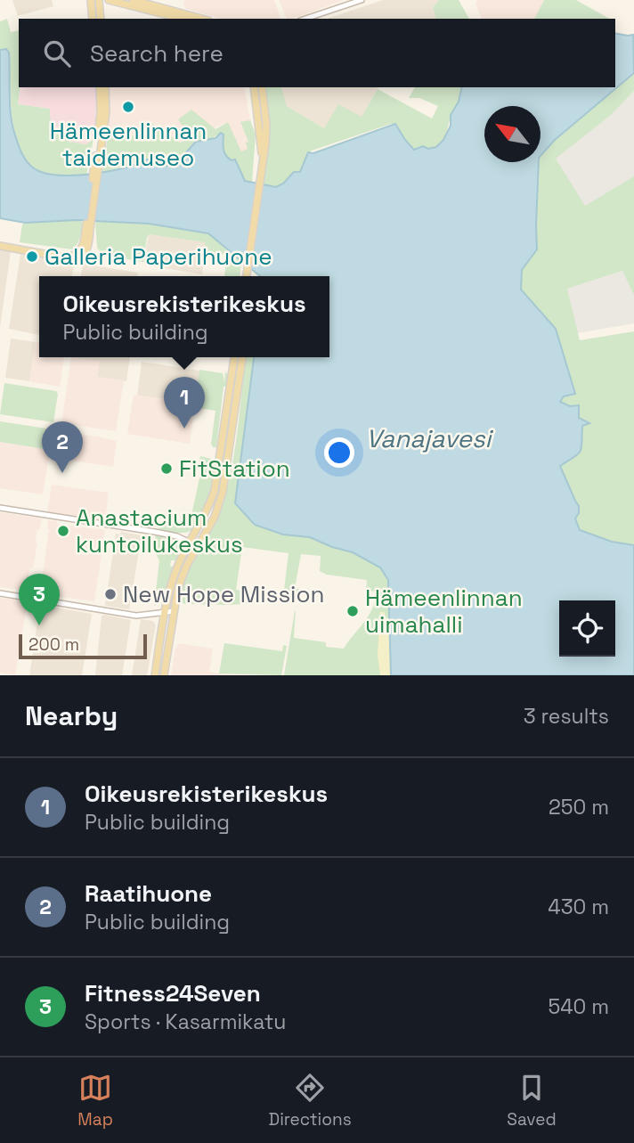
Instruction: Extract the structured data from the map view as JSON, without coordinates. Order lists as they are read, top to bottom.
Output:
{
  "water": ["Vanajavesi"],
  "places": [
    "Hämeenlinnan taidemuseo",
    "Galleria Paperihuone",
    "FitStation",
    "Anastacium kuntoilukeskus",
    "New Hope Mission",
    "Hämeenlinnan uimahalli"
  ],
  "scale_bar": "200 m",
  "north": "top left",
  "page": {
    "search": "Search here",
    "popup": ["Oikeusrekisterikeskus", "Public building"],
    "pins": ["1", "2", "3"],
    "scale": "200 m",
    "heading": ["Nearby", "3 results"],
    "list": [
      {
        "mark": "1",
        "name": "Oikeusrekisterikeskus",
        "note": "Public building",
        "value": "250 m"
      },
      {
        "mark": "2",
        "name": "Raatihuone",
        "note": "Public building",
        "value": "430 m"
      },
      {
        "mark": "3",
        "name": "Fitness24Seven",
        "note": "Sports · Kasarmikatu",
        "value": "540 m"
      }
    ],
    "nav": ["Map", "Directions", "Saved"]
  }
}
